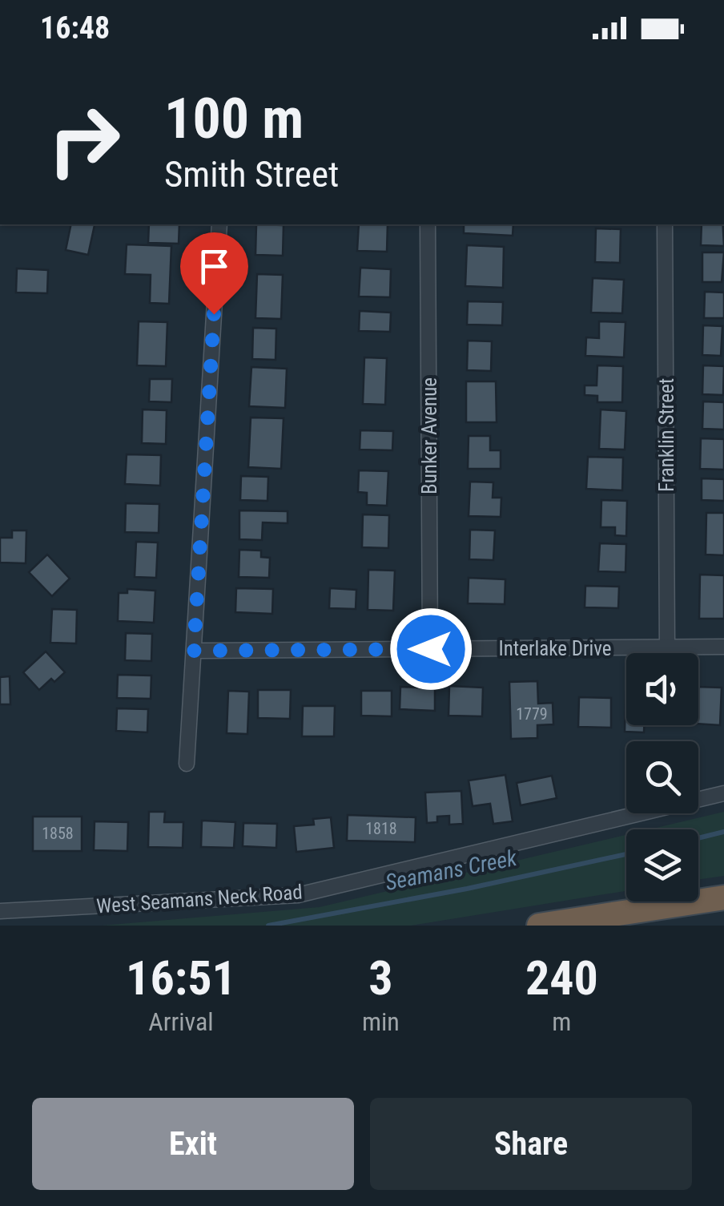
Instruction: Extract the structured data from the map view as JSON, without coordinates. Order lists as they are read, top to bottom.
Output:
{
  "streets": {
    "street": [
      "Franklin Street",
      "Bunker Avenue",
      "Interlake Drive",
      "West Seamans Neck Road"
    ]
  },
  "crossings": [
    ["Franklin Street", "Interlake Drive"],
    ["Bunker Avenue", "Interlake Drive"]
  ],
  "water": ["Seamans Creek"],
  "house_numbers": ["1779", "1818", "1858"],
  "page": {
    "status": "16:48",
    "turn": ["100 m", "Smith Street"],
    "eta": [
      "16:51",
      "Arrival",
      "3",
      "min",
      "240",
      "m"
    ],
    "buttons": ["Exit", "Share"]
  }
}
